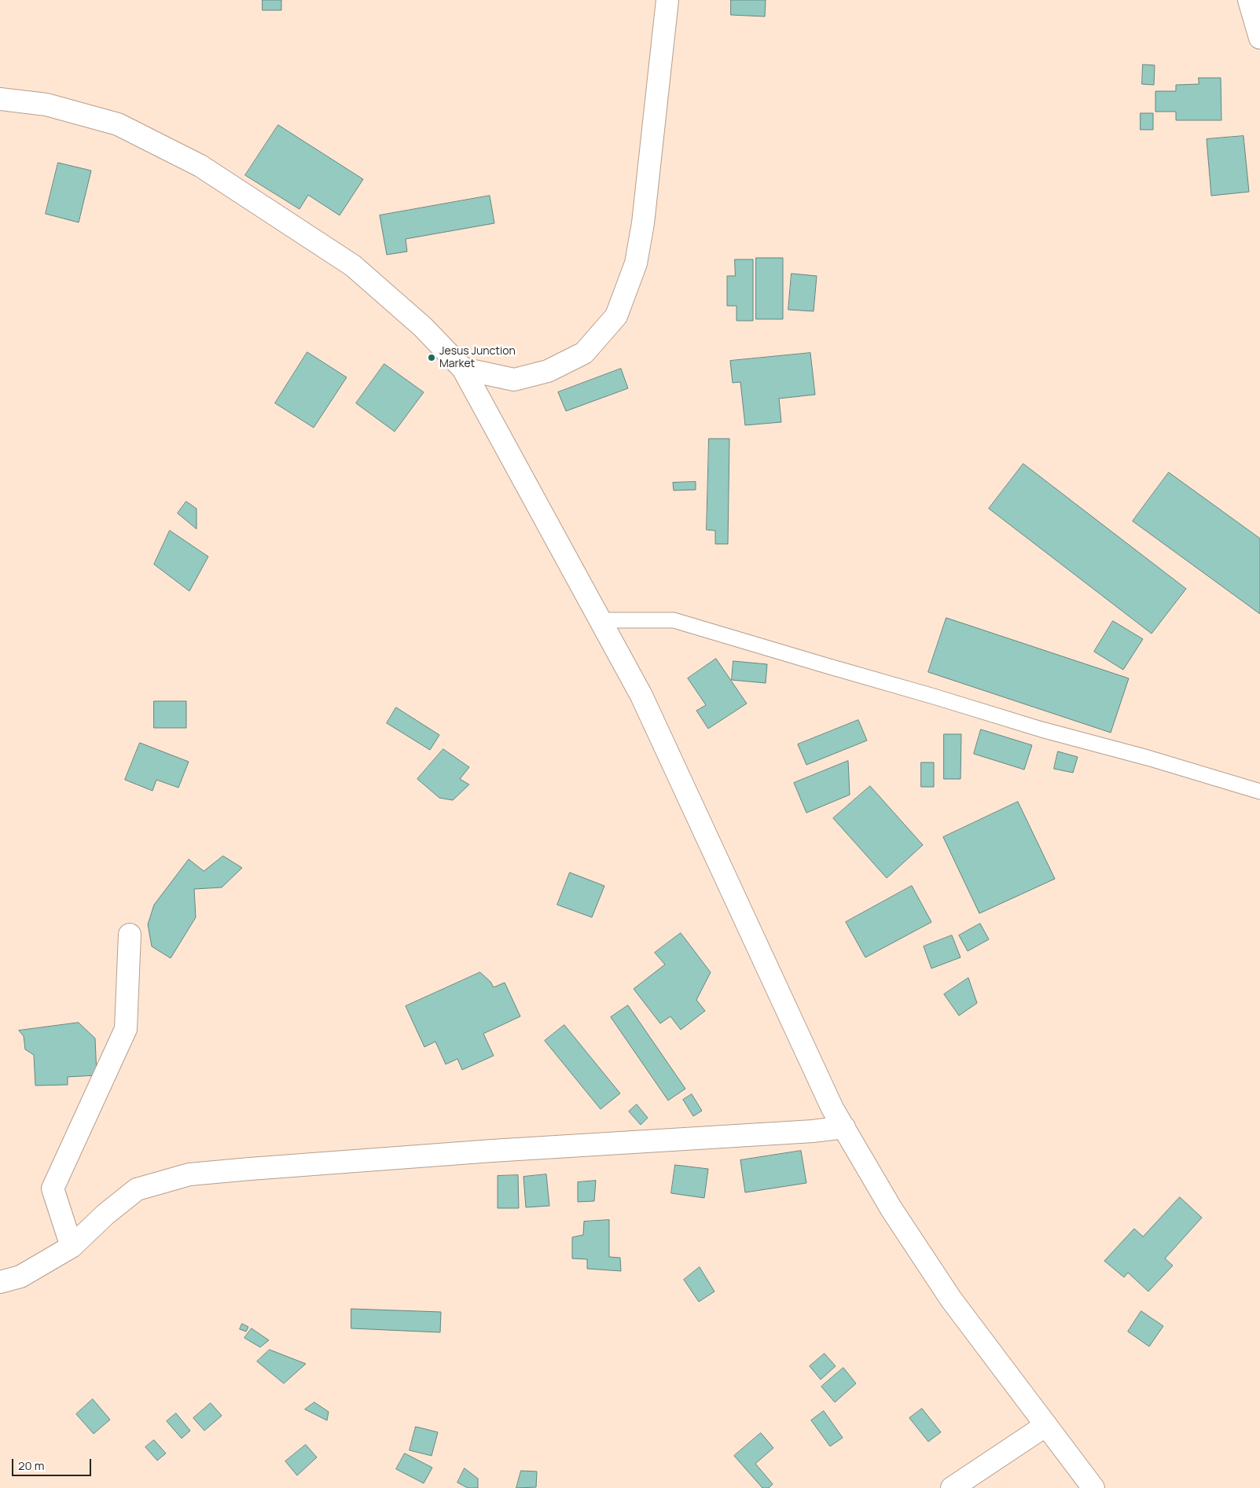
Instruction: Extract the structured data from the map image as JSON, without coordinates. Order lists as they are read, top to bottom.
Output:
{
  "places": ["Jesus Junction Market"],
  "scale_bar": "20 m"
}
